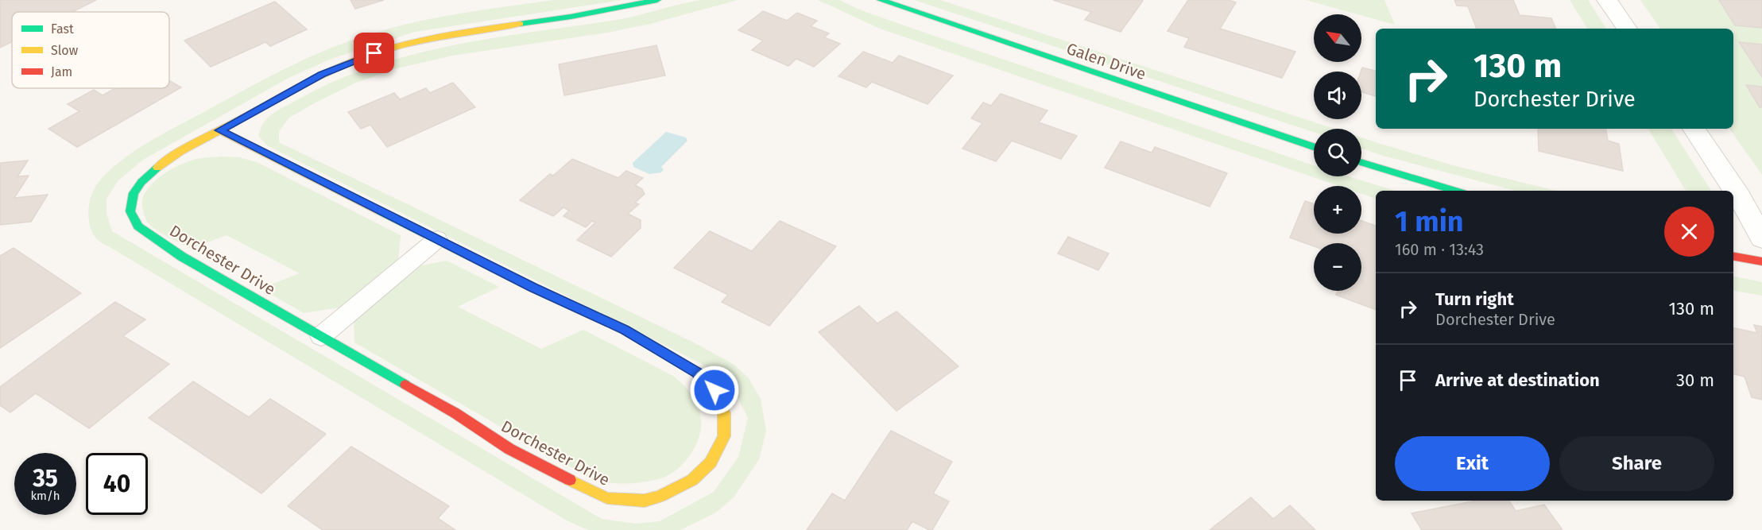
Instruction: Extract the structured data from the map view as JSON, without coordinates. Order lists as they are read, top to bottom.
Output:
{
  "streets": {
    "street": ["Galen Drive", "Dorchester Drive"]
  },
  "legend": ["Fast", "Slow", "Jam"],
  "north": "top left",
  "page": {
    "map_buttons": ["+", "−"],
    "turn": ["130 m", "Dorchester Drive"],
    "heading": ["1 min", "160 m · 13:43"],
    "list": [
      {
        "name": "Turn right",
        "note": "Dorchester Drive",
        "value": "130 m"
      },
      {
        "name": "Arrive at destination",
        "value": "30 m"
      }
    ],
    "buttons": ["Exit", "Share"],
    "speed": "35 km/h",
    "limit": "40"
  }
}
